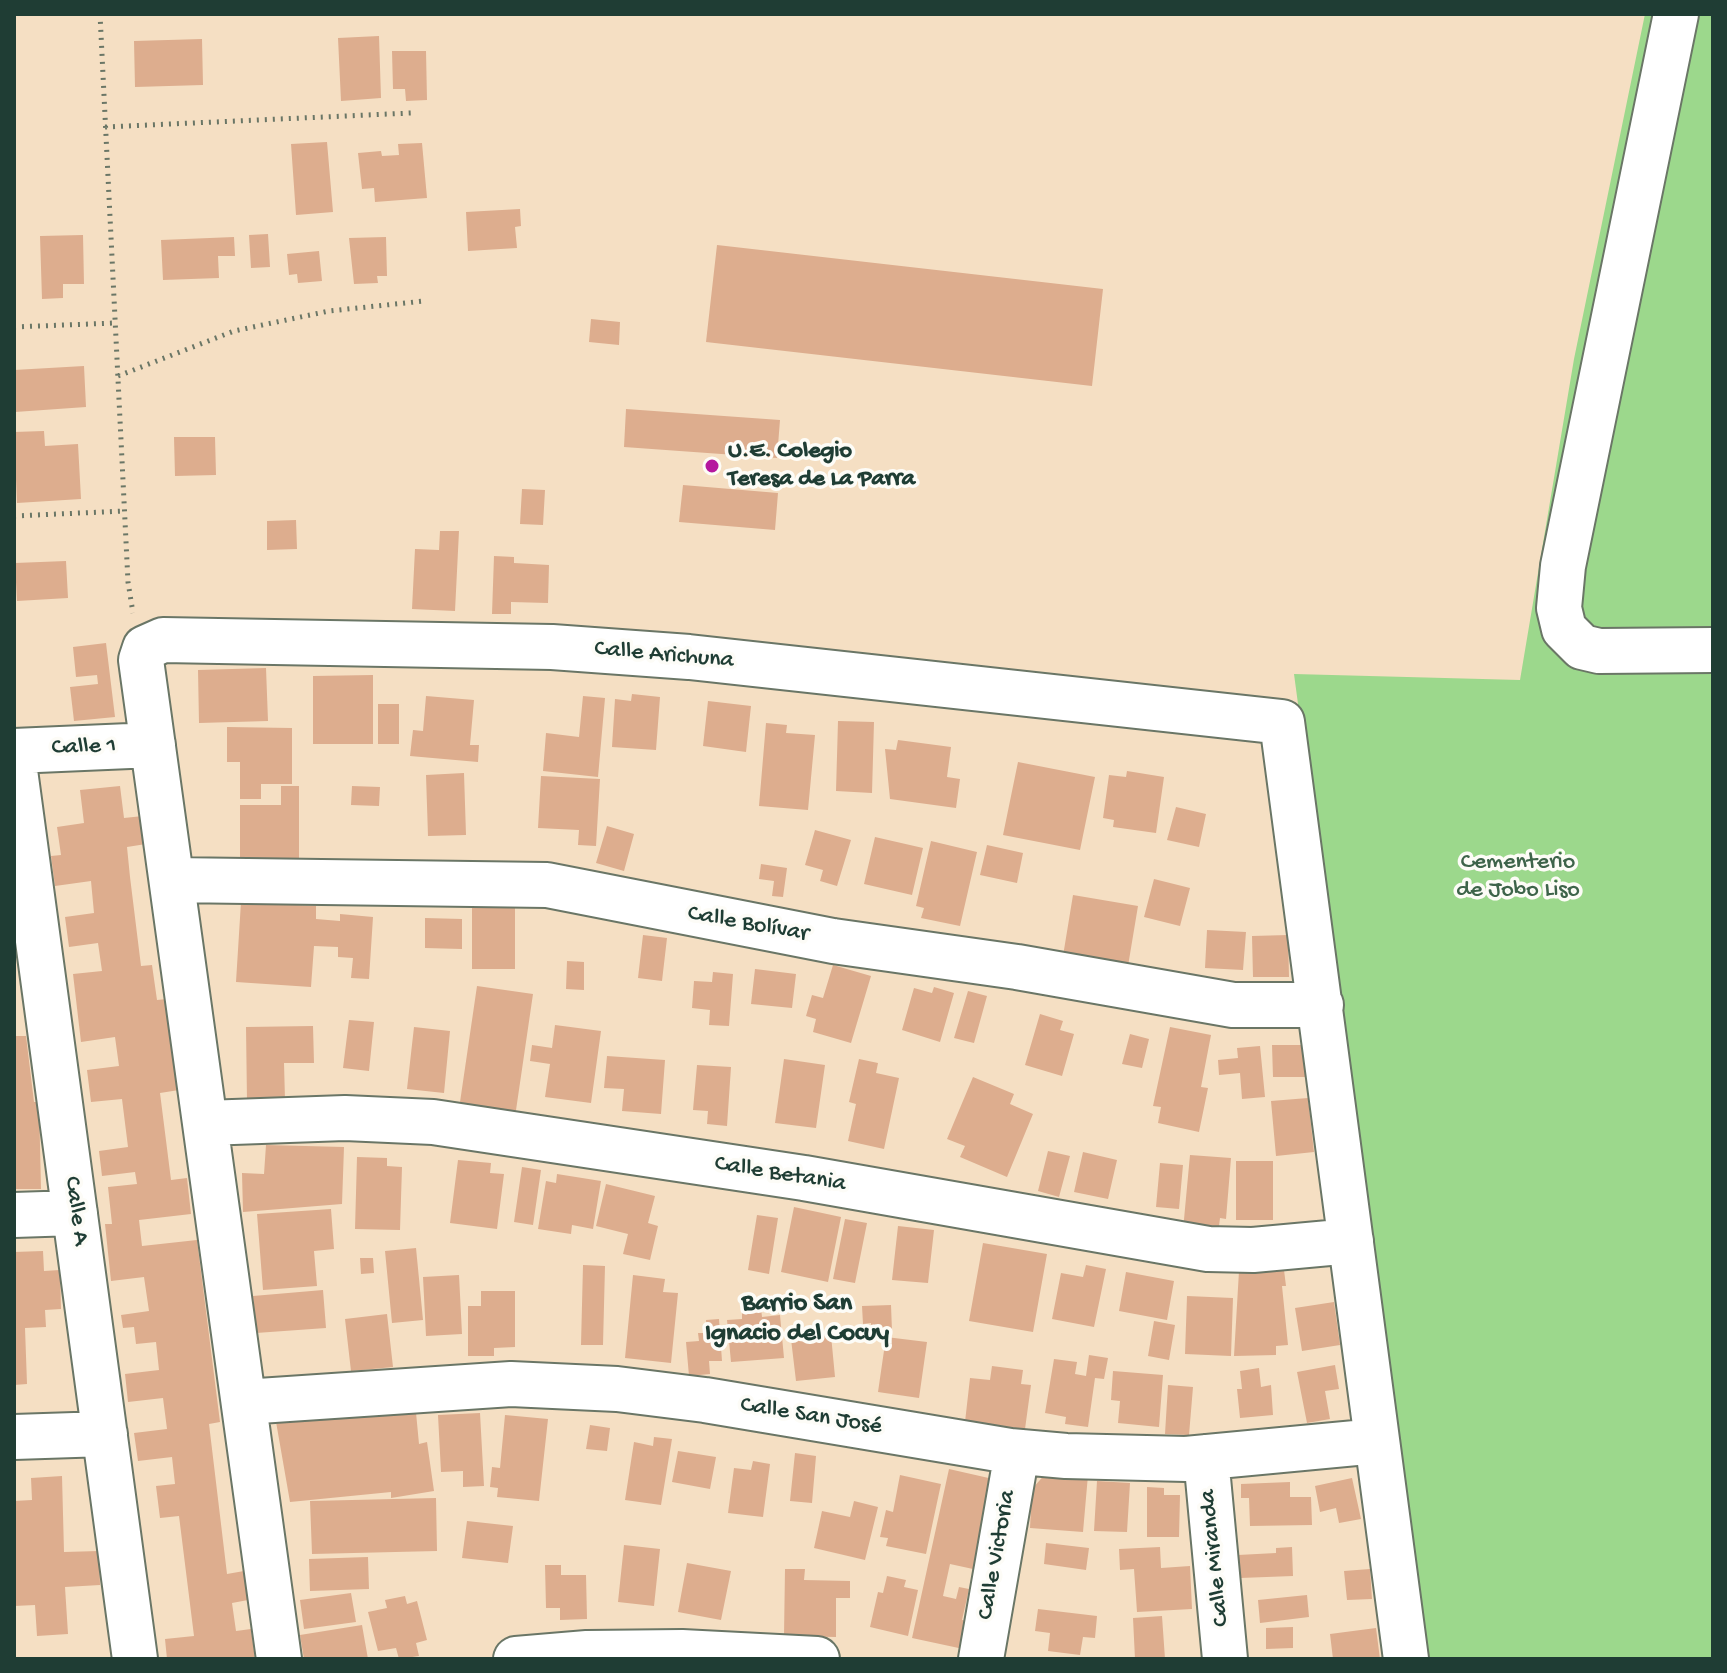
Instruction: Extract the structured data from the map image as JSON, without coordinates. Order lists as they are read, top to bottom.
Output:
{
  "streets": {
    "street": [
      "Calle Arichuna",
      "Calle 1",
      "Calle Bolívar",
      "Calle Betania",
      "Calle A",
      "Calle San José",
      "Calle Victoria",
      "Calle Miranda"
    ]
  },
  "crossings": [
    ["Calle Arichuna", "Calle Bolívar"],
    ["Calle San José", "Calle Victoria"],
    ["Calle San José", "Calle Miranda"]
  ],
  "districts": ["Barrio San Ignacio del Cocuy"],
  "parks": ["Cementerio de Jobo Liso"],
  "places": ["U.E. Colegio Teresa de La Parra"]
}
